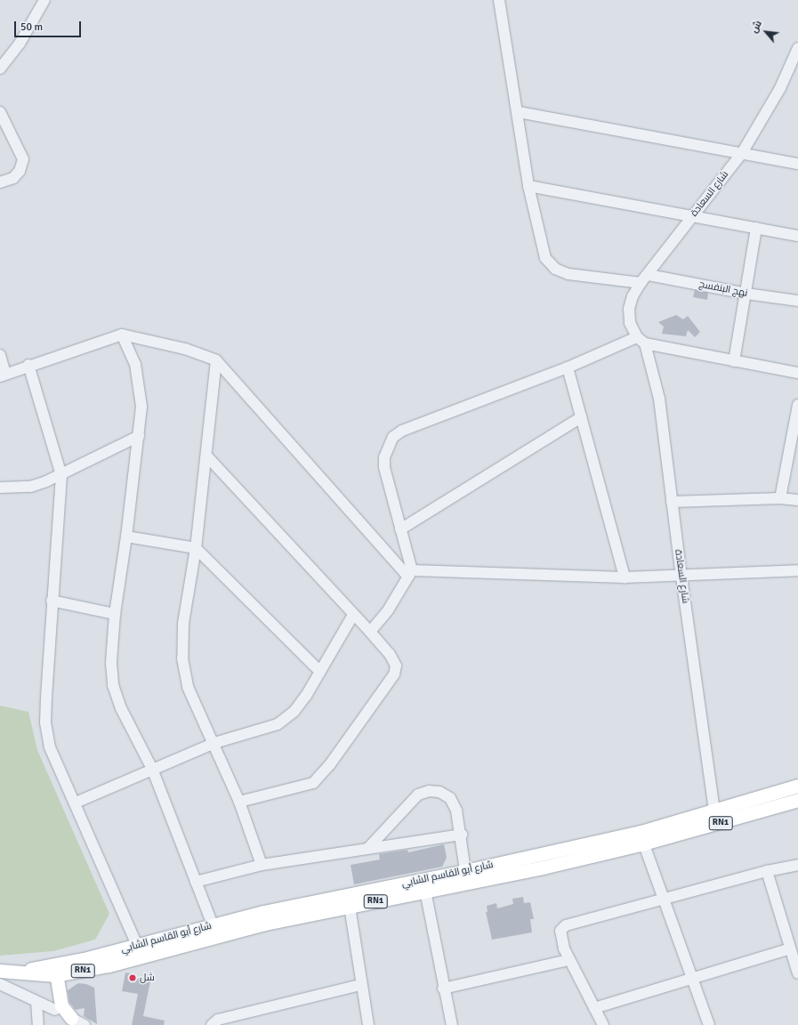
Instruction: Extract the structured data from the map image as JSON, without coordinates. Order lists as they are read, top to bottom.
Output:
{
  "streets": {
    "main road": ["RN1", "شارع أبو القاسم الشابي"],
    "street": ["شارع السعادة", "نهج البنفسج"]
  },
  "crossings": [
    ["شارع السعادة", "نهج البنفسج"],
    ["شارع السعادة", "شارع أبو القاسم الشابي"]
  ],
  "places": ["شل"],
  "scale_bar": "50 m",
  "north": "top left"
}
